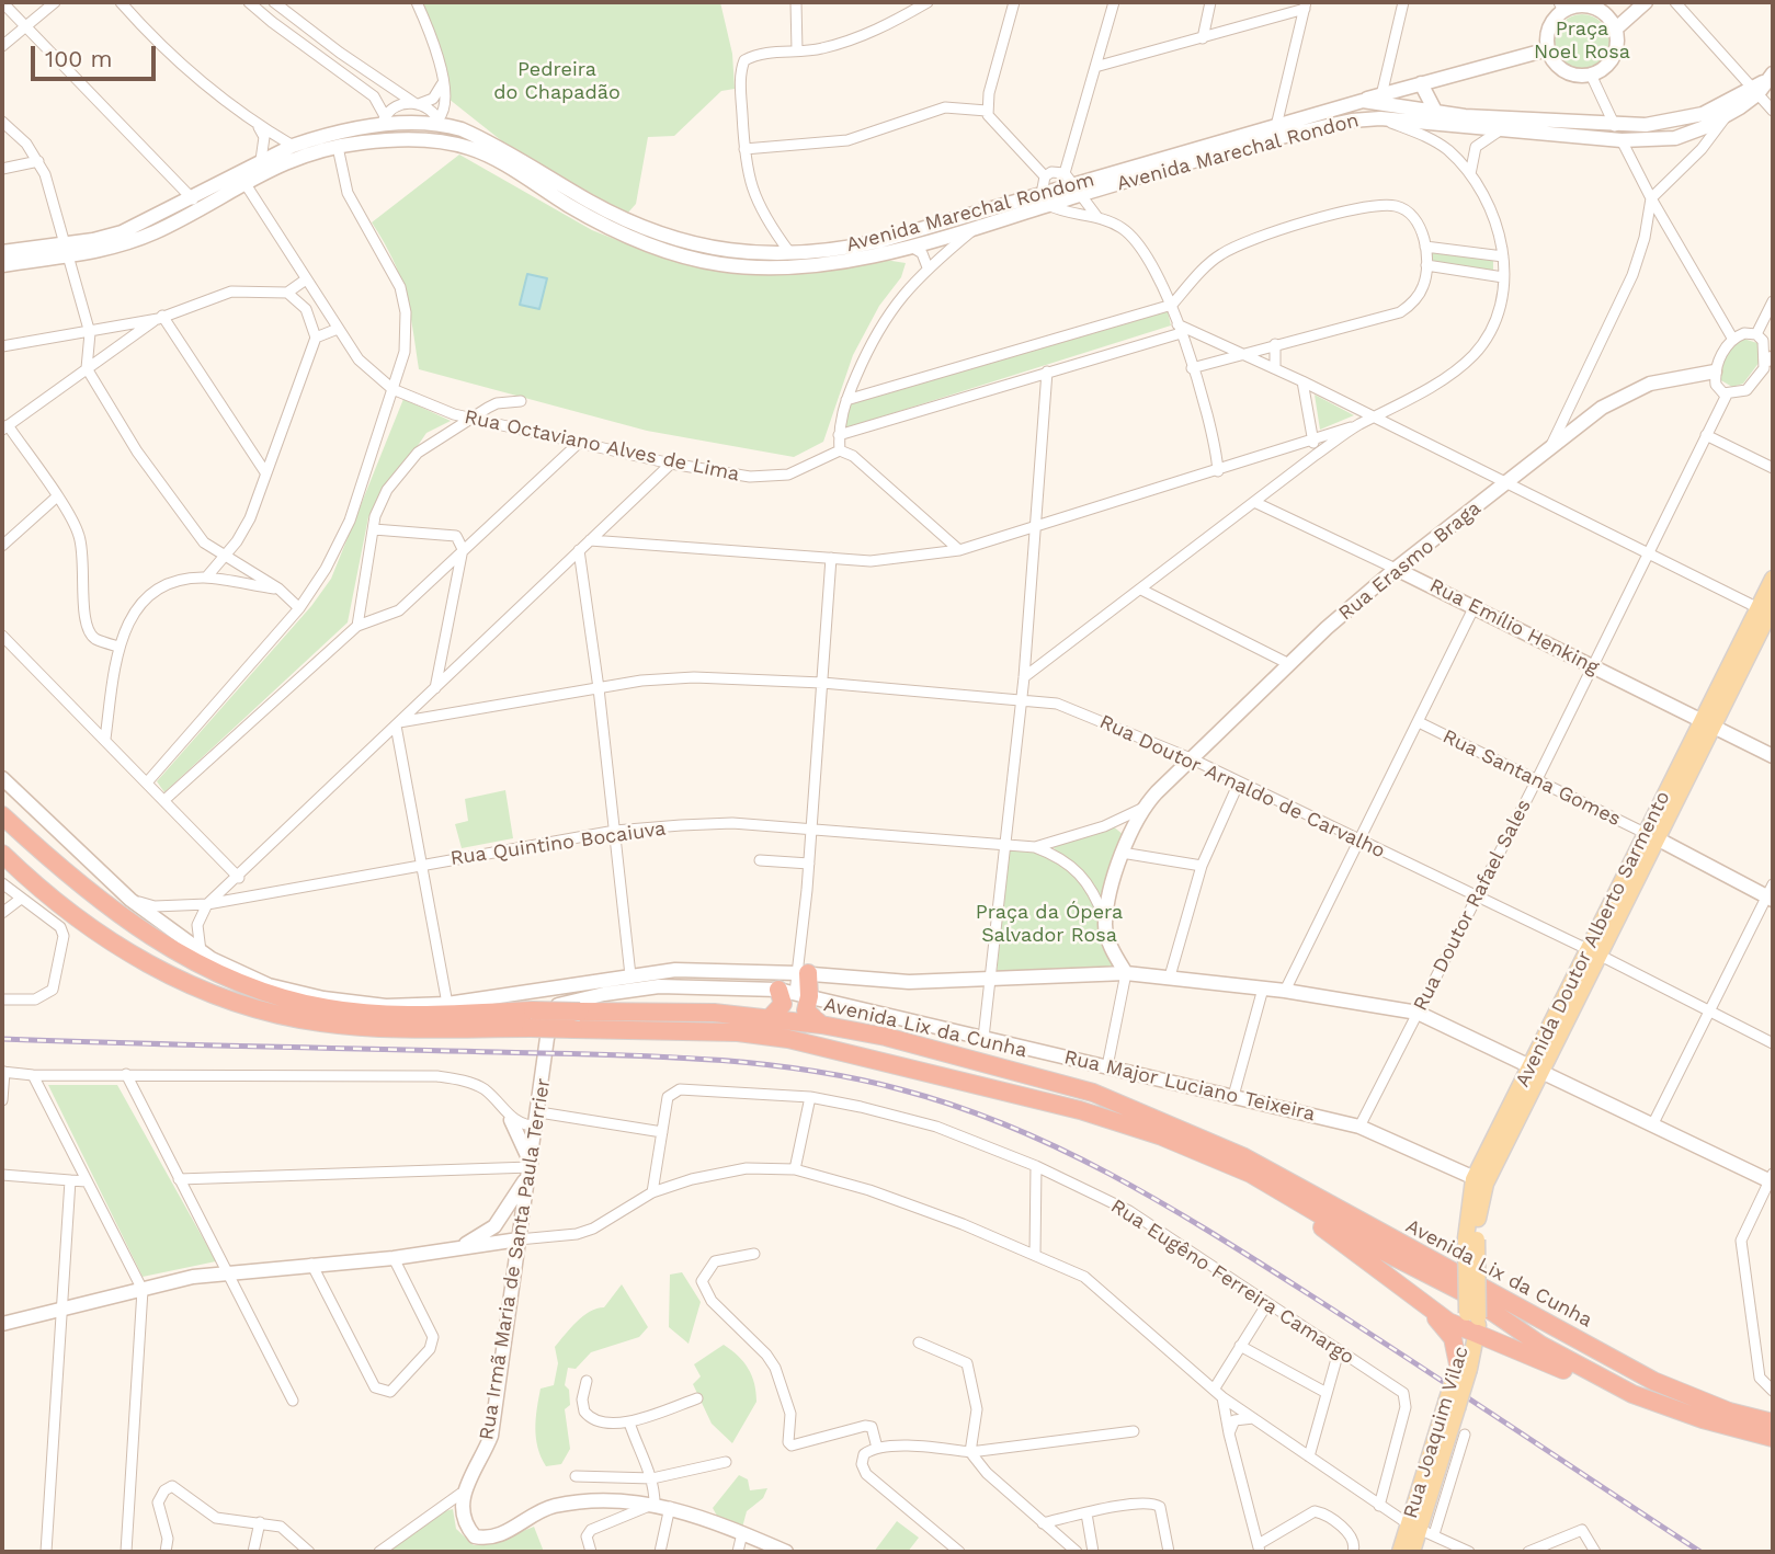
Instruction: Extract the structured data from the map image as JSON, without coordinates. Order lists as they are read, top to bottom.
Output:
{
  "streets": {
    "highway": ["Avenida Lix da Cunha"],
    "main road": [
      "Avenida Marechal Rondon",
      "Avenida Marechal Rondom",
      "Rua Erasmo Braga",
      "Rua Emílio Henking",
      "Rua Santana Gomes",
      "Avenida Doutor Alberto Sarmento",
      "Rua Major Luciano Teixeira",
      "Rua Irmã Maria de Santa Paula Terrier",
      "Rua Joaquim Vilac"
    ],
    "street": [
      "Rua Octaviano Alves de Lima",
      "Rua Doutor Arnaldo de Carvalho",
      "Rua Quintino Bocaiuva",
      "Rua Doutor Rafael Sales",
      "Rua Eugêno Ferreira Camargo"
    ]
  },
  "crossings": [
    ["Avenida Marechal Rondon", "Avenida Marechal Rondom"],
    ["Avenida Marechal Rondon", "Rua Octaviano Alves de Lima"],
    ["Rua Erasmo Braga", "Rua Emílio Henking"],
    ["Rua Erasmo Braga", "Rua Doutor Arnaldo de Carvalho"],
    ["Rua Erasmo Braga", "Rua Quintino Bocaiuva"],
    ["Rua Erasmo Braga", "Rua Doutor Rafael Sales"],
    ["Rua Emílio Henking", "Rua Doutor Rafael Sales"],
    ["Rua Emílio Henking", "Avenida Doutor Alberto Sarmento"],
    ["Rua Santana Gomes", "Rua Doutor Rafael Sales"],
    ["Rua Santana Gomes", "Avenida Doutor Alberto Sarmento"],
    ["Rua Doutor Arnaldo de Carvalho", "Rua Doutor Rafael Sales"],
    ["Rua Doutor Arnaldo de Carvalho", "Avenida Doutor Alberto Sarmento"],
    ["Rua Doutor Rafael Sales", "Rua Major Luciano Teixeira"],
    ["Avenida Doutor Alberto Sarmento", "Rua Major Luciano Teixeira"],
    ["Avenida Doutor Alberto Sarmento", "Rua Joaquim Vilac"],
    ["Rua Major Luciano Teixeira", "Rua Irmã Maria de Santa Paula Terrier"]
  ],
  "parks": ["Praça Noel Rosa", "Pedreira do Chapadão", "Praça da Ópera Salvador Rosa"],
  "scale_bar": "100 m"
}
